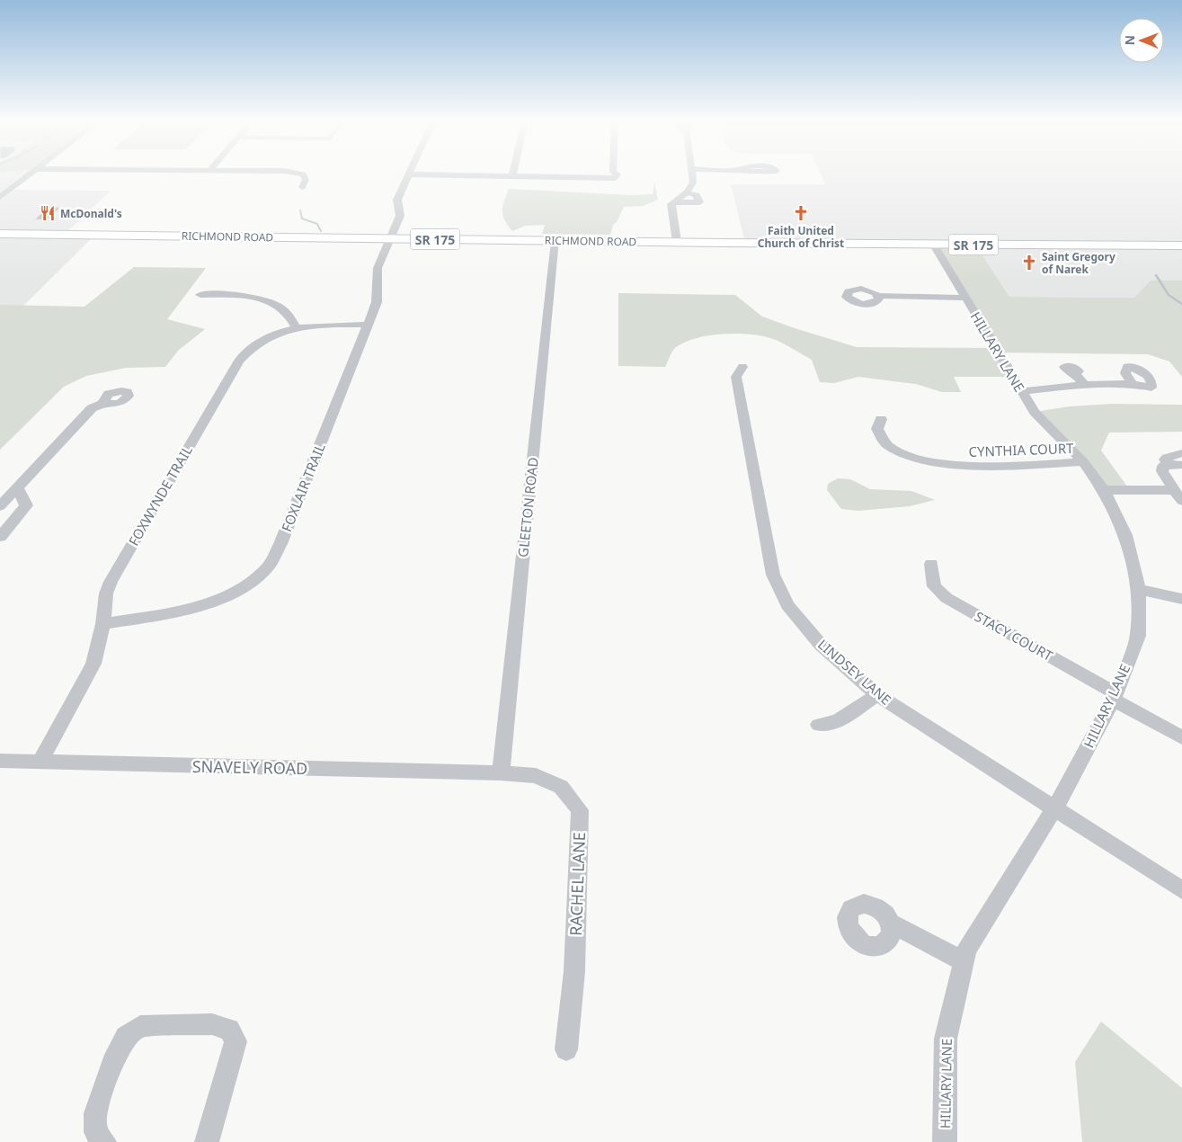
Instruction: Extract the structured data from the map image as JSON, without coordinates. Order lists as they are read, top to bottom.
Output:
{
  "streets": {
    "main road": ["RICHMOND ROAD", "SR 175"],
    "street": [
      "HILLARY LANE",
      "CYNTHIA COURT",
      "FOXLAIR TRAIL",
      "FOXWYNDE TRAIL",
      "GLEETON ROAD",
      "STACY COURT",
      "LINDSEY LANE",
      "SNAVELY ROAD",
      "RACHEL LANE"
    ]
  },
  "crossings": [
    ["RICHMOND ROAD", "HILLARY LANE"],
    ["RICHMOND ROAD", "FOXLAIR TRAIL"],
    ["RICHMOND ROAD", "GLEETON ROAD"],
    ["HILLARY LANE", "CYNTHIA COURT"],
    ["HILLARY LANE", "STACY COURT"],
    ["HILLARY LANE", "LINDSEY LANE"],
    ["FOXLAIR TRAIL", "FOXWYNDE TRAIL"],
    ["FOXWYNDE TRAIL", "SNAVELY ROAD"],
    ["GLEETON ROAD", "SNAVELY ROAD"],
    ["GLEETON ROAD", "RACHEL LANE"],
    ["SNAVELY ROAD", "RACHEL LANE"]
  ],
  "places": {
    "restaurant": ["McDonald's"],
    "church": ["Faith United Church of Christ", "Saint Gregory of Narek"]
  },
  "north": "left"
}
